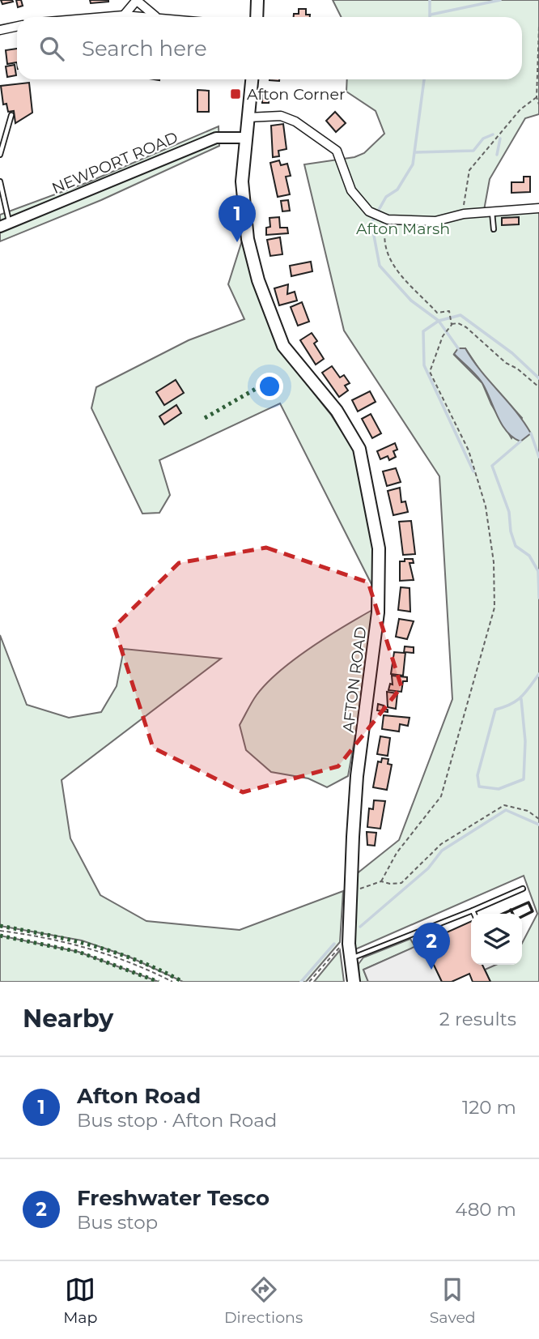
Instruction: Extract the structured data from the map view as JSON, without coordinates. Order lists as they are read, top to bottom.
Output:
{
  "streets": {
    "main road": ["NEWPORT ROAD", "AFTON ROAD"]
  },
  "crossings": [
    ["NEWPORT ROAD", "AFTON ROAD"]
  ],
  "parks": ["Afton Marsh"],
  "places": {
    "transit": ["Afton Corner"]
  },
  "page": {
    "search": "Search here",
    "pins": ["1", "2"],
    "heading": ["Nearby", "2 results"],
    "list": [
      {
        "mark": "1",
        "name": "Afton Road",
        "note": "Bus stop · Afton Road",
        "value": "120 m"
      },
      {
        "mark": "2",
        "name": "Freshwater Tesco",
        "note": "Bus stop",
        "value": "480 m"
      }
    ],
    "nav": ["Map", "Directions", "Saved"]
  }
}
